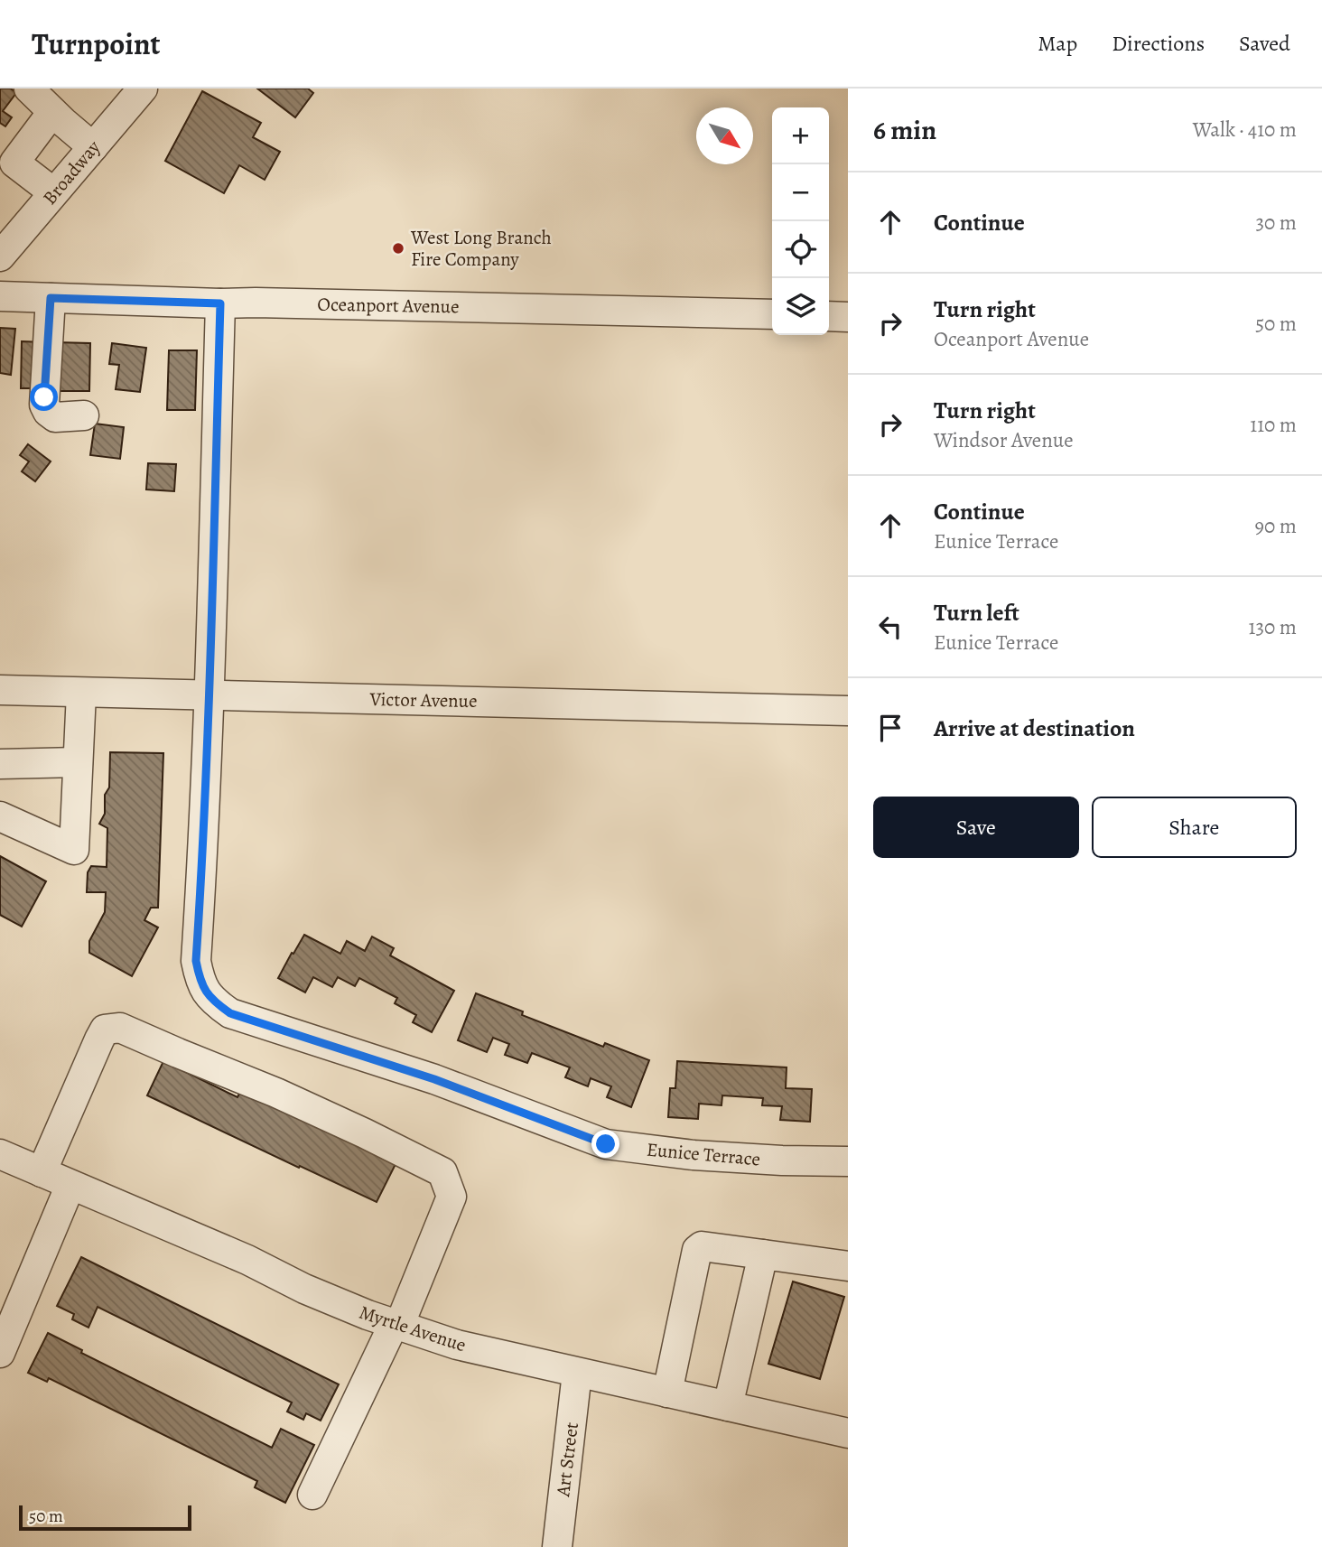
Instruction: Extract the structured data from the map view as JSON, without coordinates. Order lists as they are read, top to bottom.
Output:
{
  "streets": {
    "street": [
      "Broadway",
      "Oceanport Avenue",
      "Victor Avenue",
      "Eunice Terrace",
      "Myrtle Avenue",
      "Art Street"
    ]
  },
  "crossings": [
    ["Oceanport Avenue", "Eunice Terrace"],
    ["Victor Avenue", "Eunice Terrace"],
    ["Myrtle Avenue", "Art Street"]
  ],
  "places": ["West Long Branch Fire Company"],
  "scale_bar": "50 m",
  "north": "bottom right",
  "page": {
    "header": "Turnpoint",
    "nav": ["Map", "Directions", "Saved"],
    "heading": ["6 min", "Walk · 410 m"],
    "map_buttons": ["+", "−"],
    "list": [
      ["Continue", "30 m"],
      ["Turn right", "Oceanport Avenue", "50 m"],
      ["Turn right", "Windsor Avenue", "110 m"],
      ["Continue", "Eunice Terrace", "90 m"],
      ["Turn left", "Eunice Terrace", "130 m"],
      "Arrive at destination"
    ],
    "buttons": ["Save", "Share"],
    "scale": "50 m"
  }
}
